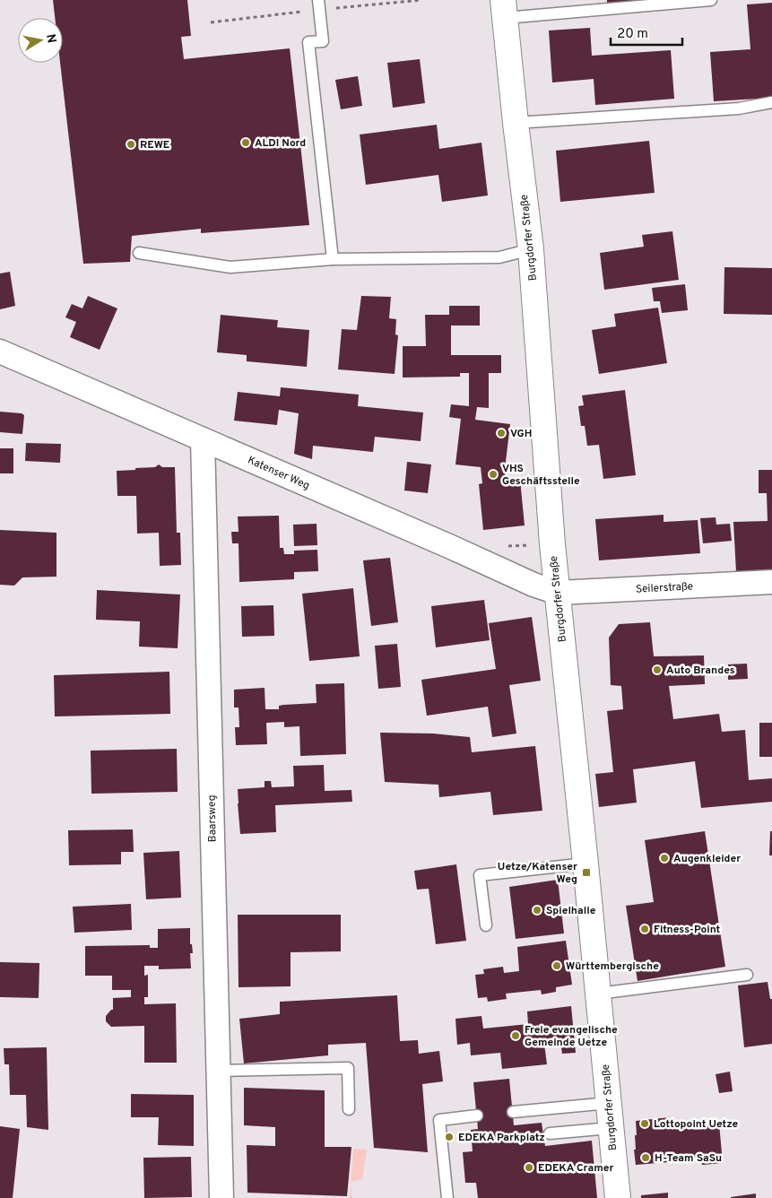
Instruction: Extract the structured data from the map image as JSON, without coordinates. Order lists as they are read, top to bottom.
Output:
{
  "streets": {
    "main road": ["Burgdorfer Straße"],
    "street": ["Katenser Weg", "Seilerstraße", "Baarsweg"]
  },
  "crossings": [
    ["Burgdorfer Straße", "Katenser Weg"],
    ["Burgdorfer Straße", "Seilerstraße"],
    ["Katenser Weg", "Seilerstraße"],
    ["Katenser Weg", "Baarsweg"]
  ],
  "places": {
    "other": [
      "ALDI Nord",
      "REWE",
      "VGH",
      "VHS Geschäftsstelle",
      "Auto Brandes",
      "Augenkleider",
      "Spielhalle",
      "Fitness-Point",
      "Württembergische",
      "Freie evangelische Gemeinde Uetze",
      "Lottopoint Uetze",
      "EDEKA Parkplatz",
      "H-Team SaSu",
      "EDEKA Cramer"
    ],
    "transit": ["Uetze/Katenser Weg"]
  },
  "scale_bar": "20 m",
  "north": "right"
}
